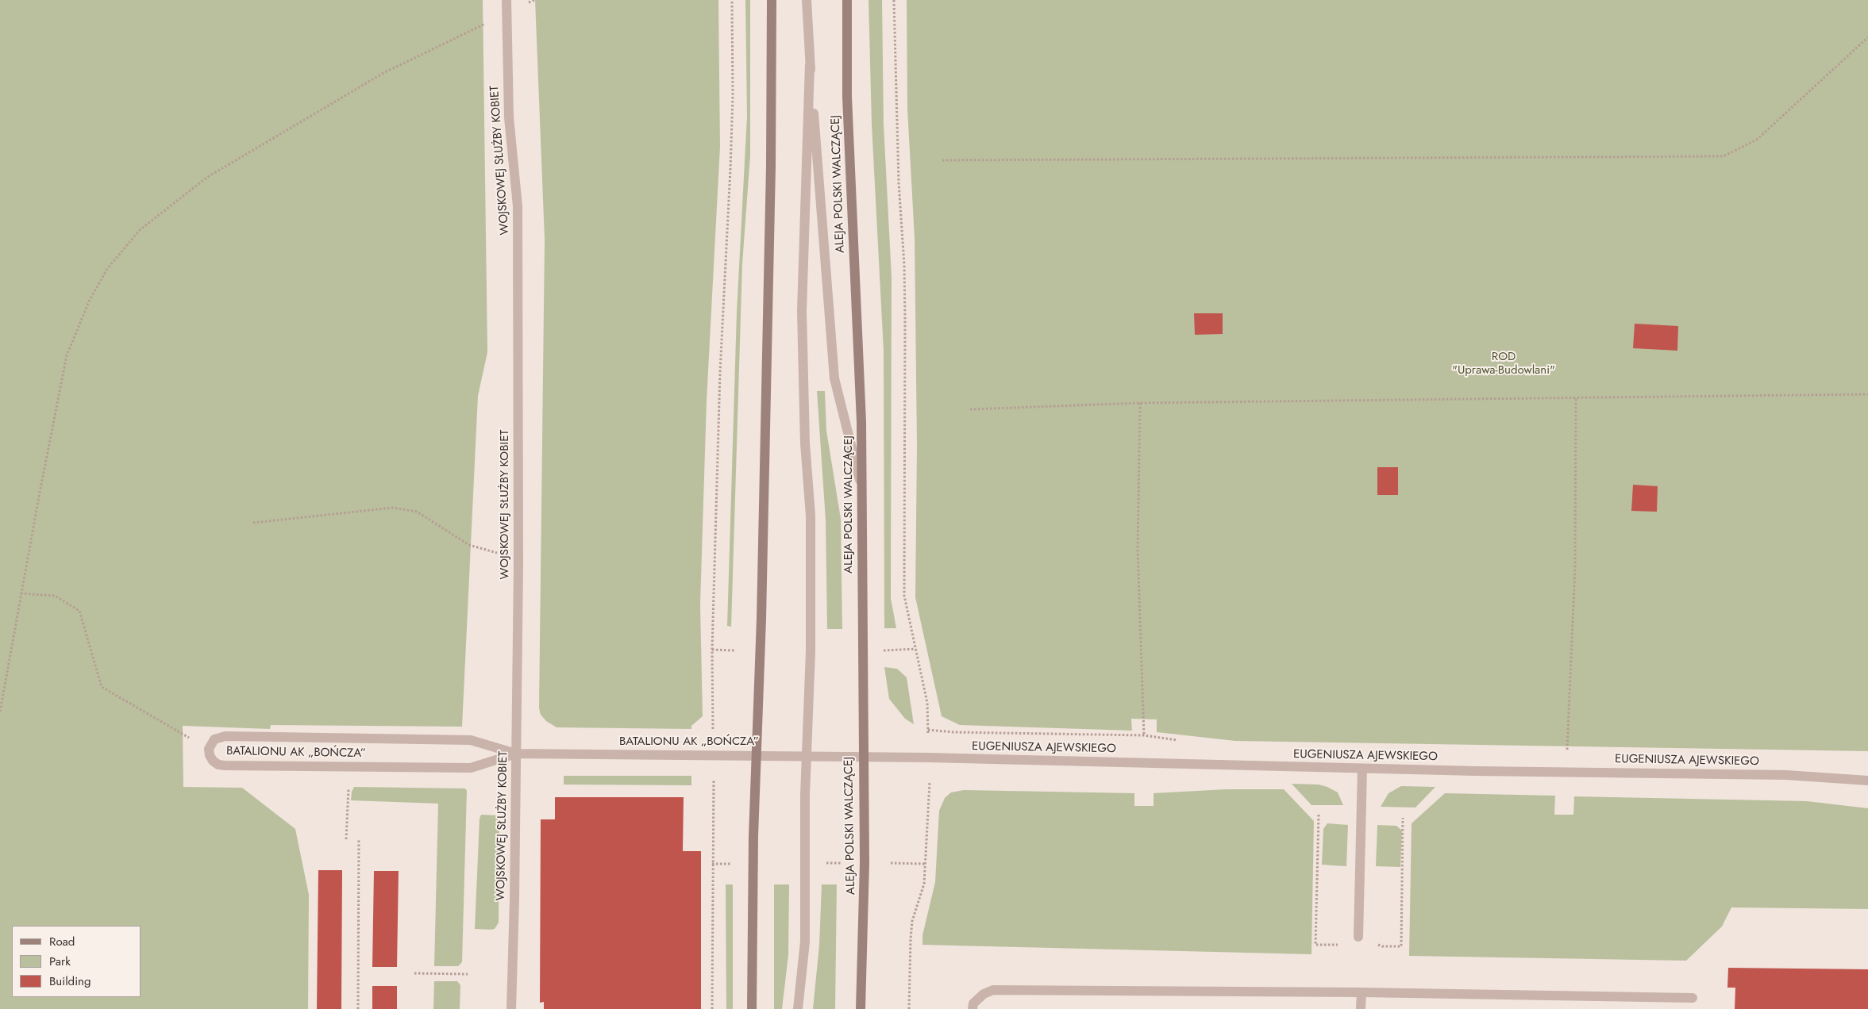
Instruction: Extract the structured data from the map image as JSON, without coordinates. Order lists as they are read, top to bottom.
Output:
{
  "streets": {
    "main road": ["ALEJA POLSKI WALCZĄCEJ"],
    "street": ["WOJSKOWEJ SŁUŻBY KOBIET", "BATALIONU AK „BOŃCZA”", "EUGENIUSZA AJEWSKIEGO"]
  },
  "crossings": [
    ["WOJSKOWEJ SŁUŻBY KOBIET", "BATALIONU AK „BOŃCZA”"],
    ["ALEJA POLSKI WALCZĄCEJ", "BATALIONU AK „BOŃCZA”"],
    ["ALEJA POLSKI WALCZĄCEJ", "EUGENIUSZA AJEWSKIEGO"],
    ["BATALIONU AK „BOŃCZA”", "EUGENIUSZA AJEWSKIEGO"]
  ],
  "parks": ["ROD \"Uprawa-Budowlani\""],
  "legend": ["Road", "Park", "Building"]
}
